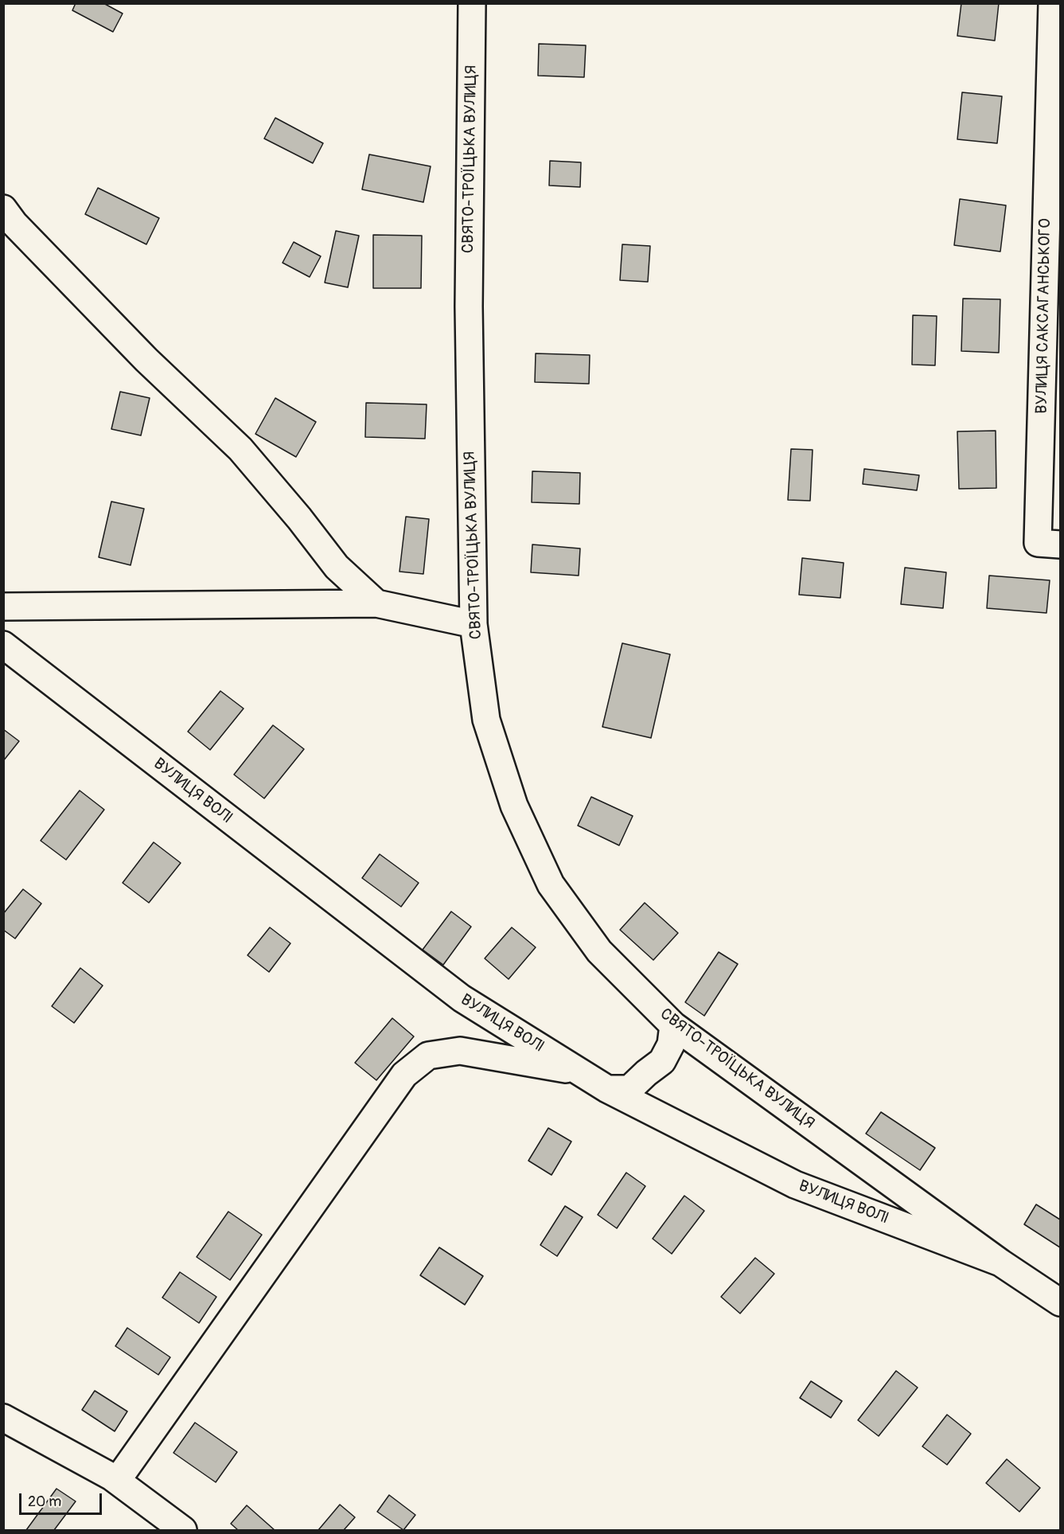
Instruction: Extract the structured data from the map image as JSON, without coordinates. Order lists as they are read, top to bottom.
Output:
{
  "streets": {
    "street": ["СВЯТО-ТРОЇЦЬКА ВУЛИЦЯ", "ВУЛИЦЯ САКСАГАНСЬКОГО", "ВУЛИЦЯ ВОЛІ"]
  },
  "crossings": [
    ["СВЯТО-ТРОЇЦЬКА ВУЛИЦЯ", "ВУЛИЦЯ ВОЛІ"]
  ],
  "scale_bar": "20 m"
}
